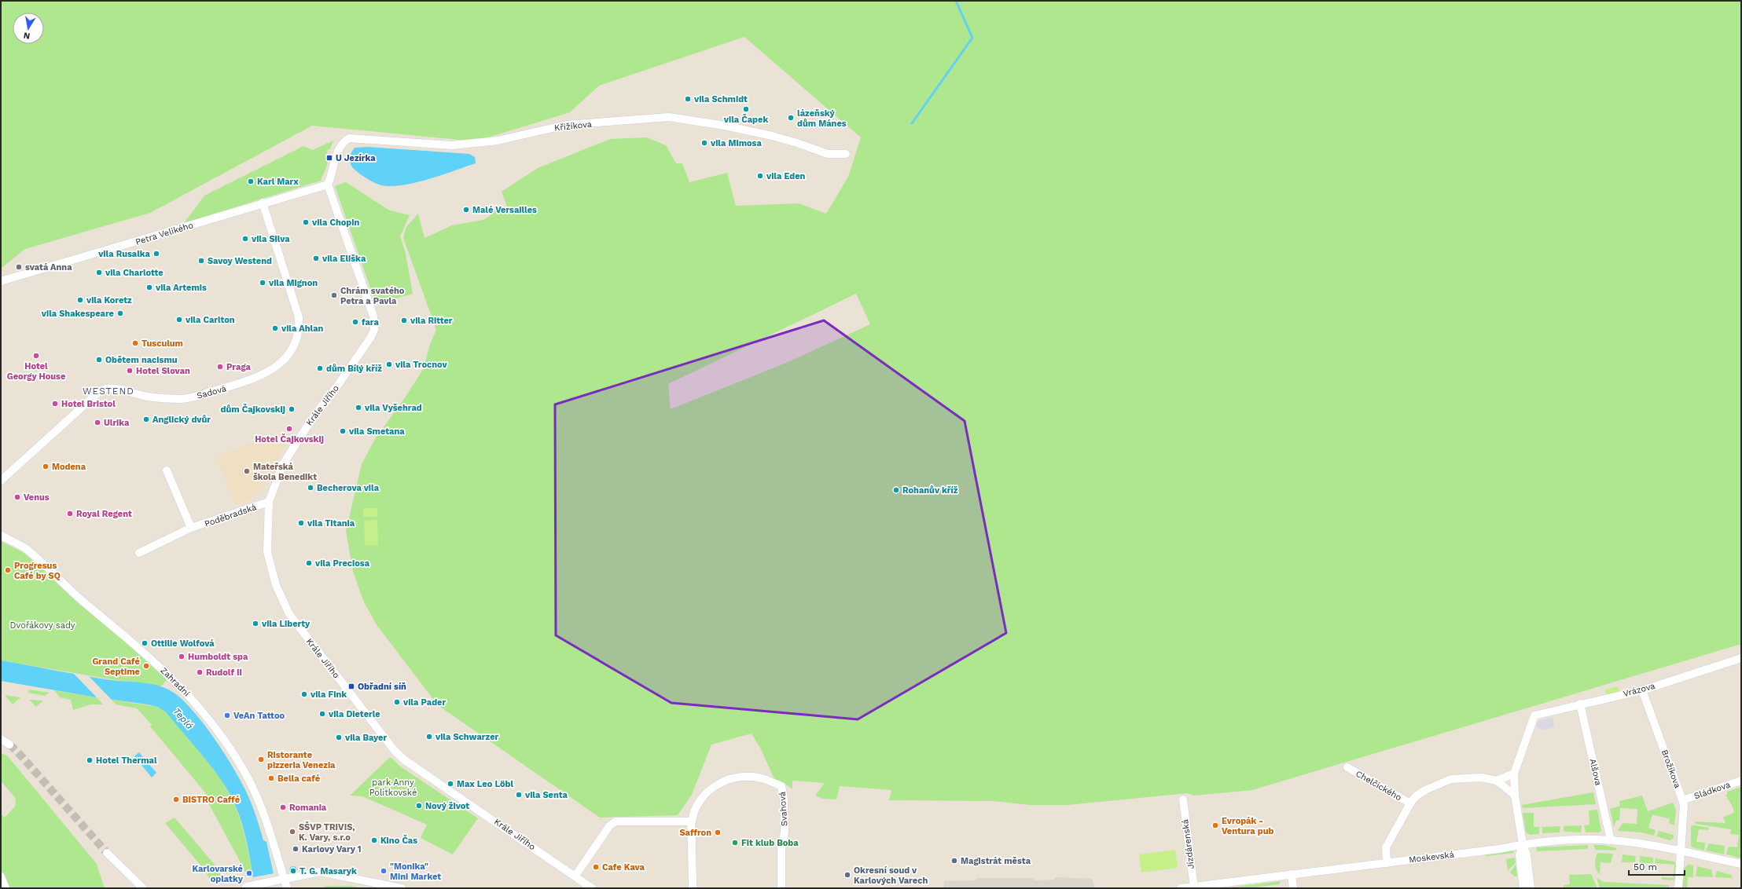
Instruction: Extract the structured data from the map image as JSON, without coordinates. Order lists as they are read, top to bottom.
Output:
{
  "streets": {
    "street": [
      "Křižíkova",
      "Petra Velikého",
      "Sadová",
      "Krále Jiřího",
      "Poděbradská",
      "Zahradní",
      "Vrázova",
      "Brožíkova",
      "Alšova",
      "Chelčického",
      "Sládkova",
      "Svahová",
      "Jízdárenská",
      "Moskevská"
    ]
  },
  "crossings": [
    ["Křižíkova", "Petra Velikého"],
    ["Křižíkova", "Krále Jiřího"],
    ["Petra Velikého", "Sadová"],
    ["Petra Velikého", "Krále Jiřího"],
    ["Krále Jiřího", "Poděbradská"],
    ["Vrázova", "Brožíkova"],
    ["Vrázova", "Alšova"],
    ["Brožíkova", "Sládkova"],
    ["Brožíkova", "Moskevská"],
    ["Alšova", "Moskevská"],
    ["Chelčického", "Moskevská"],
    ["Jízdárenská", "Moskevská"]
  ],
  "districts": ["WESTEND"],
  "water": ["Teplá"],
  "parks": ["Dvořákovy sady", "park Anny Politkovské"],
  "places": {
    "other": [
      "vila Schmidt",
      "vila Čapek",
      "lázeňský dům Mánes",
      "vila Mimosa",
      "vila Eden",
      "Karl Marx",
      "Malé Versailles",
      "vila Chopin",
      "vila Silva",
      "vila Rusalka",
      "vila Eliška",
      "Savoy Westend",
      "svatá Anna",
      "vila Charlotte",
      "vila Mignon",
      "vila Artemis",
      "Chrám svatého Petra a Pavla",
      "vila Koretz",
      "vila Shakespeare",
      "vila Carlton",
      "vila Ritter",
      "fara",
      "vila Ahlan",
      "Tusculum",
      "Hotel Georgy House",
      "Obětem nacismu",
      "vila Trocnov",
      "Praga",
      "dům Bílý kříž",
      "Hotel Slovan",
      "Hotel Bristol",
      "vila Vyšehrad",
      "dům Čajkovskij",
      "Anglický dvůr",
      "Ulrika",
      "Hotel Čajkovskij",
      "vila Smetana",
      "Modena",
      "Mateřská škola Benedikt",
      "Becherova vila",
      "Rohanův kříž",
      "Venus",
      "Royal Regent",
      "vila Titania",
      "vila Preciosa",
      "Progresus Café by SQ",
      "vila Liberty",
      "Ottilie Wolfová",
      "Humboldt spa",
      "Grand Café Septime",
      "Rudolf II",
      "vila Fink",
      "vila Pader",
      "vila Dieterle",
      "VeAn Tattoo",
      "vila Schwarzer",
      "vila Bayer",
      "Ristorante pizzeria Venezia",
      "Hotel Thermal",
      "Bella café",
      "Max Leo Löbl",
      "vila Senta",
      "BISTRO Caffé",
      "Nový život",
      "Romania",
      "Evropák - Ventura pub",
      "SŠVP TRIVIS, K. Vary, s.r.o",
      "Saffron",
      "Kino Čas",
      "Fit klub Boba",
      "Karlovy Vary 1",
      "Magistrát města",
      "Cafe Kava",
      "T. G. Masaryk",
      "\"Monika\" Mini Market",
      "Karlovarské oplatky",
      "Okresní soud v Karlových Varech"
    ],
    "transit": ["U Jezírka", "Obřadní síň"]
  },
  "scale_bar": "50 m",
  "north": "bottom"
}
